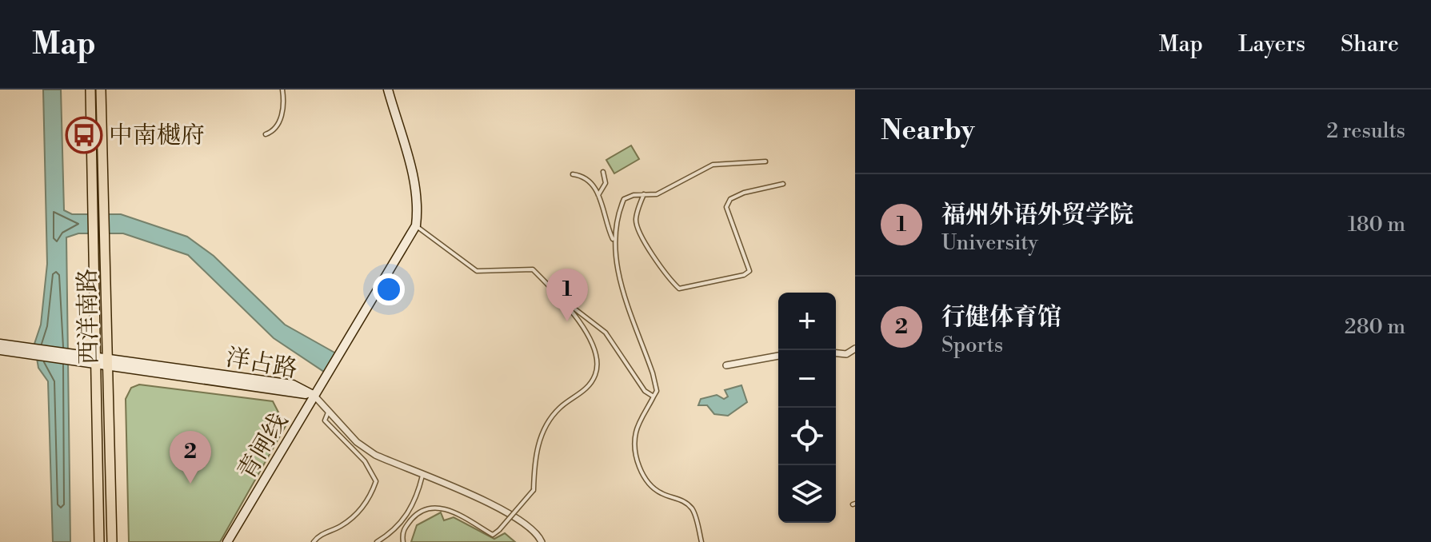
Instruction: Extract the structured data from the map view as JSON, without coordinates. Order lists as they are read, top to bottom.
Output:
{
  "streets": {
    "main road": ["西洋南路", "洋占路", "青闸线"]
  },
  "crossings": [
    ["西洋南路", "洋占路"],
    ["洋占路", "青闸线"]
  ],
  "places": {
    "bus stop": ["中南樾府"]
  },
  "page": {
    "header": "Map",
    "nav": ["Map", "Layers", "Share"],
    "heading": ["Nearby", "2 results"],
    "list": [
      {
        "mark": "1",
        "name": "福州外语外贸学院",
        "note": "University",
        "value": "180 m"
      },
      {
        "mark": "2",
        "name": "行健体育馆",
        "note": "Sports",
        "value": "280 m"
      }
    ],
    "pins": ["1", "2"],
    "map_buttons": ["+", "−"]
  }
}
